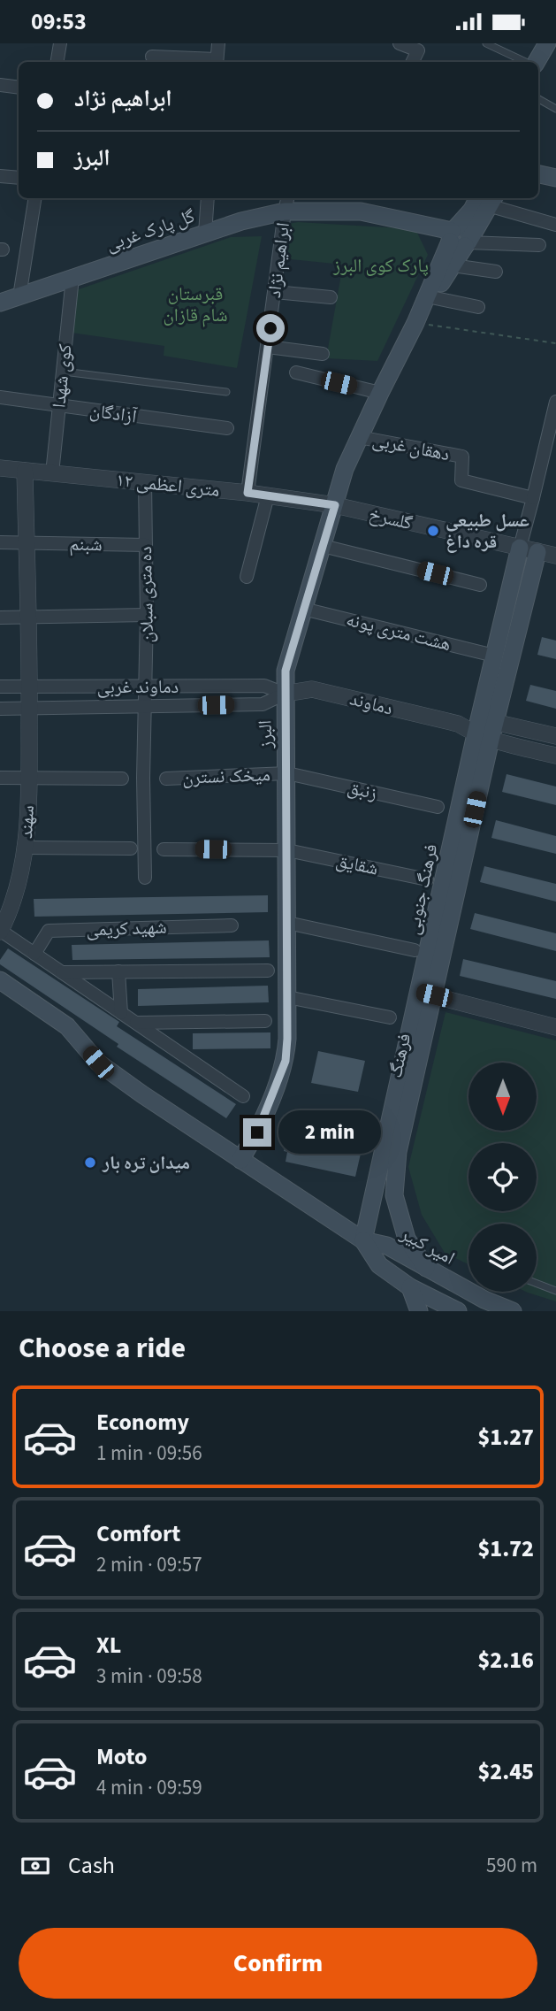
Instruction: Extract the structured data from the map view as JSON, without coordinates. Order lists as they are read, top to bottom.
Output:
{
  "streets": {
    "main road": [
      "گل پارک غربی",
      "البرز",
      "فرهنگ",
      "امیر کبیر"
    ],
    "street": [
      "ابراهیم نژاد",
      "کوی شهدا",
      "آزادگان",
      "دهقان غربی",
      "۱۲ متری اعظمی",
      "گلسرخ",
      "شبنم",
      "ده متری سبلان",
      "هشت متری پونه",
      "دماوند غربی",
      "دماوند",
      "میخک نسترن",
      "زنبق",
      "سهند",
      "شقایق",
      "شهید کریمی"
    ]
  },
  "crossings": [
    ["گل پارک غربی", "ابراهیم نژاد"],
    ["گل پارک غربی", "کوی شهدا"],
    ["گل پارک غربی", "البرز"],
    ["ابراهیم نژاد", "۱۲ متری اعظمی"],
    ["کوی شهدا", "آزادگان"],
    ["کوی شهدا", "۱۲ متری اعظمی"],
    ["دهقان غربی", "البرز"],
    ["۱۲ متری اعظمی", "گلسرخ"],
    ["۱۲ متری اعظمی", "ده متری سبلان"],
    ["۱۲ متری اعظمی", "البرز"],
    ["گلسرخ", "البرز"],
    ["گلسرخ", "فرهنگ"],
    ["شبنم", "ده متری سبلان"],
    ["ده متری سبلان", "دماوند غربی"],
    ["هشت متری پونه", "البرز"],
    ["دماوند غربی", "دماوند"],
    ["دماوند غربی", "البرز"],
    ["دماوند غربی", "سهند"],
    ["دماوند", "البرز"],
    ["دماوند", "فرهنگ"],
    ["البرز", "میخک نسترن"],
    ["البرز", "زنبق"],
    ["البرز", "شقایق"],
    ["میخک نسترن", "زنبق"],
    ["فرهنگ", "امیر کبیر"]
  ],
  "parks": ["پارک کوی البرز", "قبرستان شام قازان"],
  "places": ["عسل طبیعی قره داغ", "میدان تره بار"],
  "north": "bottom",
  "page": {
    "status": "09:53",
    "banner": ["ابراهیم نژاد", "البرز"],
    "bubble": "2 min",
    "heading": "Choose a ride",
    "list": [
      {
        "name": "Economy",
        "note": "1 min · 09:56",
        "value": "$1.27"
      },
      {
        "name": "Comfort",
        "note": "2 min · 09:57",
        "value": "$1.72"
      },
      {
        "name": "XL",
        "note": "3 min · 09:58",
        "value": "$2.16"
      },
      {
        "name": "Moto",
        "note": "4 min · 09:59",
        "value": "$2.45"
      }
    ],
    "pay": ["Cash", "590 m"],
    "buttons": "Confirm"
  }
}
